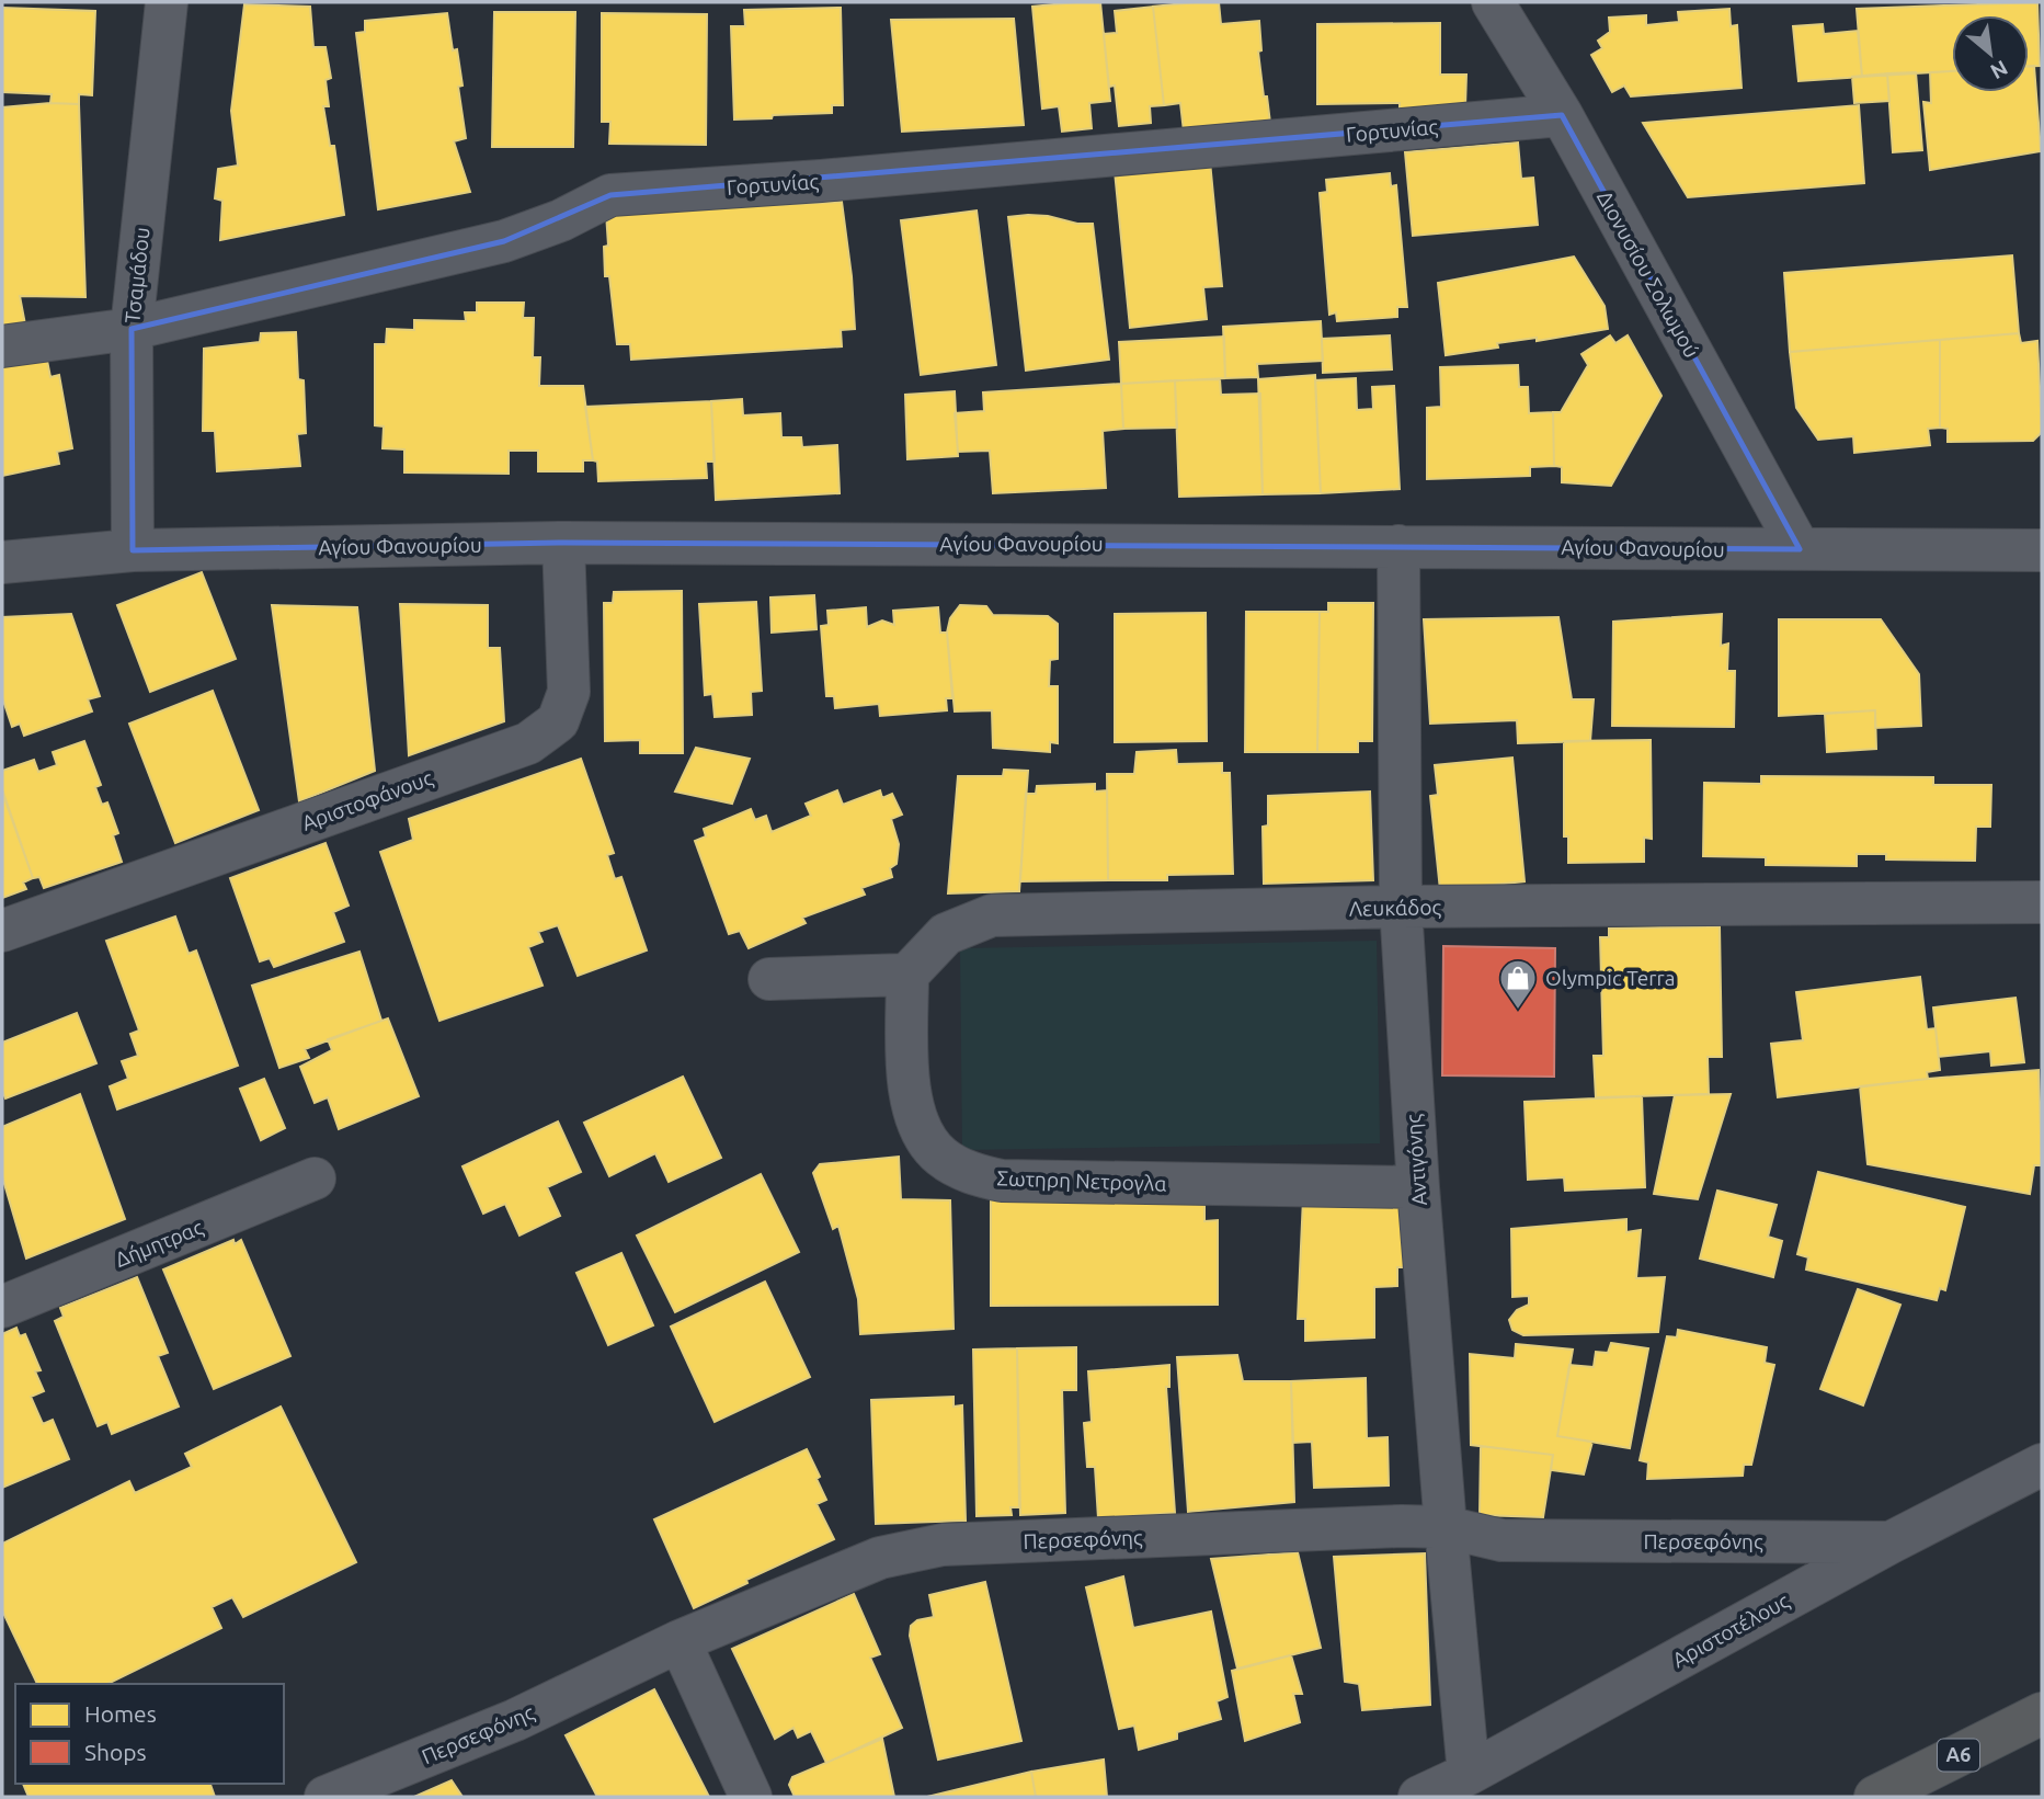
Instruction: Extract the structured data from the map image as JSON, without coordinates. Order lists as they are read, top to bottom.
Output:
{
  "streets": {
    "highway": ["Α6"],
    "street": [
      "Γορτυνίας",
      "Διονυσίου Σολωμού",
      "Τσαμάδου",
      "Αγίου Φανουρίου",
      "Αριστοφάνους",
      "Λευκάδος",
      "Αντιγόνης",
      "Σωτηρη Νετρογλα",
      "Δήμητρας",
      "Περσεφόνης",
      "Αριστοτέλους"
    ]
  },
  "crossings": [
    ["Γορτυνίας", "Διονυσίου Σολωμού"],
    ["Γορτυνίας", "Τσαμάδου"],
    ["Διονυσίου Σολωμού", "Αγίου Φανουρίου"],
    ["Τσαμάδου", "Αγίου Φανουρίου"],
    ["Αγίου Φανουρίου", "Αριστοφάνους"],
    ["Αγίου Φανουρίου", "Αντιγόνης"],
    ["Λευκάδος", "Αντιγόνης"],
    ["Λευκάδος", "Σωτηρη Νετρογλα"],
    ["Αντιγόνης", "Σωτηρη Νετρογλα"],
    ["Αντιγόνης", "Περσεφόνης"],
    ["Αντιγόνης", "Αριστοτέλους"],
    ["Περσεφόνης", "Αριστοτέλους"]
  ],
  "places": {
    "shop": ["Olympic Terra"]
  },
  "legend": ["Homes", "Shops"],
  "north": "bottom right"
}
